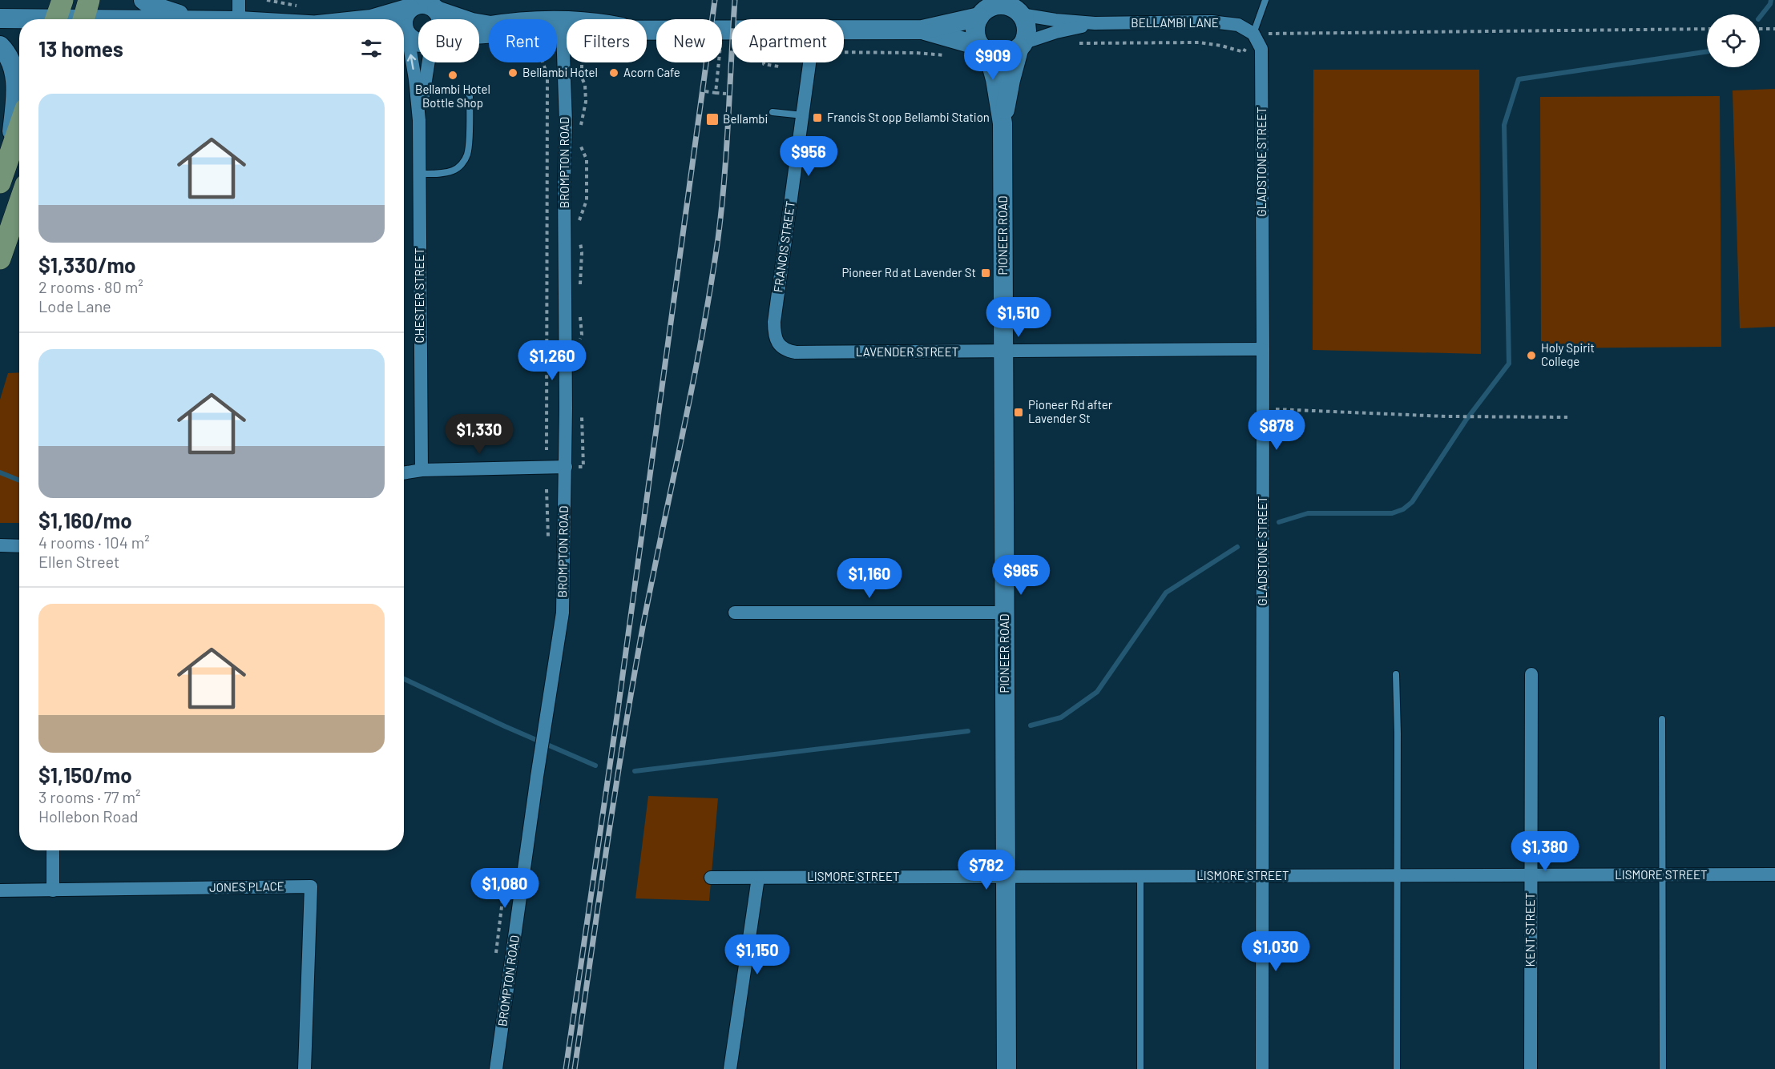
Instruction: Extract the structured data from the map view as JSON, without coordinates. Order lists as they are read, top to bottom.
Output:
{
  "streets": {
    "main road": ["PIONEER ROAD"],
    "street": [
      "BELLAMBI LANE",
      "GLADSTONE STREET",
      "BROMPTON ROAD",
      "FRANCIS STREET",
      "CHESTER STREET",
      "LAVENDER STREET",
      "LISMORE STREET",
      "JONES PLACE",
      "KENT STREET"
    ]
  },
  "crossings": [
    ["BELLAMBI LANE", "GLADSTONE STREET"],
    ["BELLAMBI LANE", "PIONEER ROAD"],
    ["GLADSTONE STREET", "LAVENDER STREET"],
    ["GLADSTONE STREET", "LISMORE STREET"],
    ["PIONEER ROAD", "LAVENDER STREET"],
    ["PIONEER ROAD", "LISMORE STREET"],
    ["FRANCIS STREET", "LAVENDER STREET"],
    ["LISMORE STREET", "KENT STREET"]
  ],
  "places": {
    "other": [
      "Bellambi Hotel",
      "Acorn Cafe",
      "Bellambi Hotel Bottle Shop",
      "Holy Spirit College"
    ],
    "transit": [
      "Francis St opp Bellambi Station",
      "Bellambi",
      "Pioneer Rd at Lavender St",
      "Pioneer Rd after Lavender St"
    ]
  },
  "page": {
    "chip": [
      "Buy",
      "Rent",
      "Filters",
      "New",
      "Apartment"
    ],
    "heading": "13 homes",
    "price": [
      "$909",
      "$956",
      "$1,510",
      "$1,260",
      "$878",
      "$1,330",
      "$965",
      "$1,160",
      "$1,380",
      "$782",
      "$1,080",
      "$1,030",
      "$1,150"
    ],
    "list": [
      {
        "name": "$1,330/mo",
        "note": "2 rooms · 80 m² · Lode Lane"
      },
      {
        "name": "$1,160/mo",
        "note": "4 rooms · 104 m² · Ellen Street"
      },
      {
        "name": "$1,150/mo",
        "note": "3 rooms · 77 m² · Hollebon Road"
      }
    ]
  }
}
